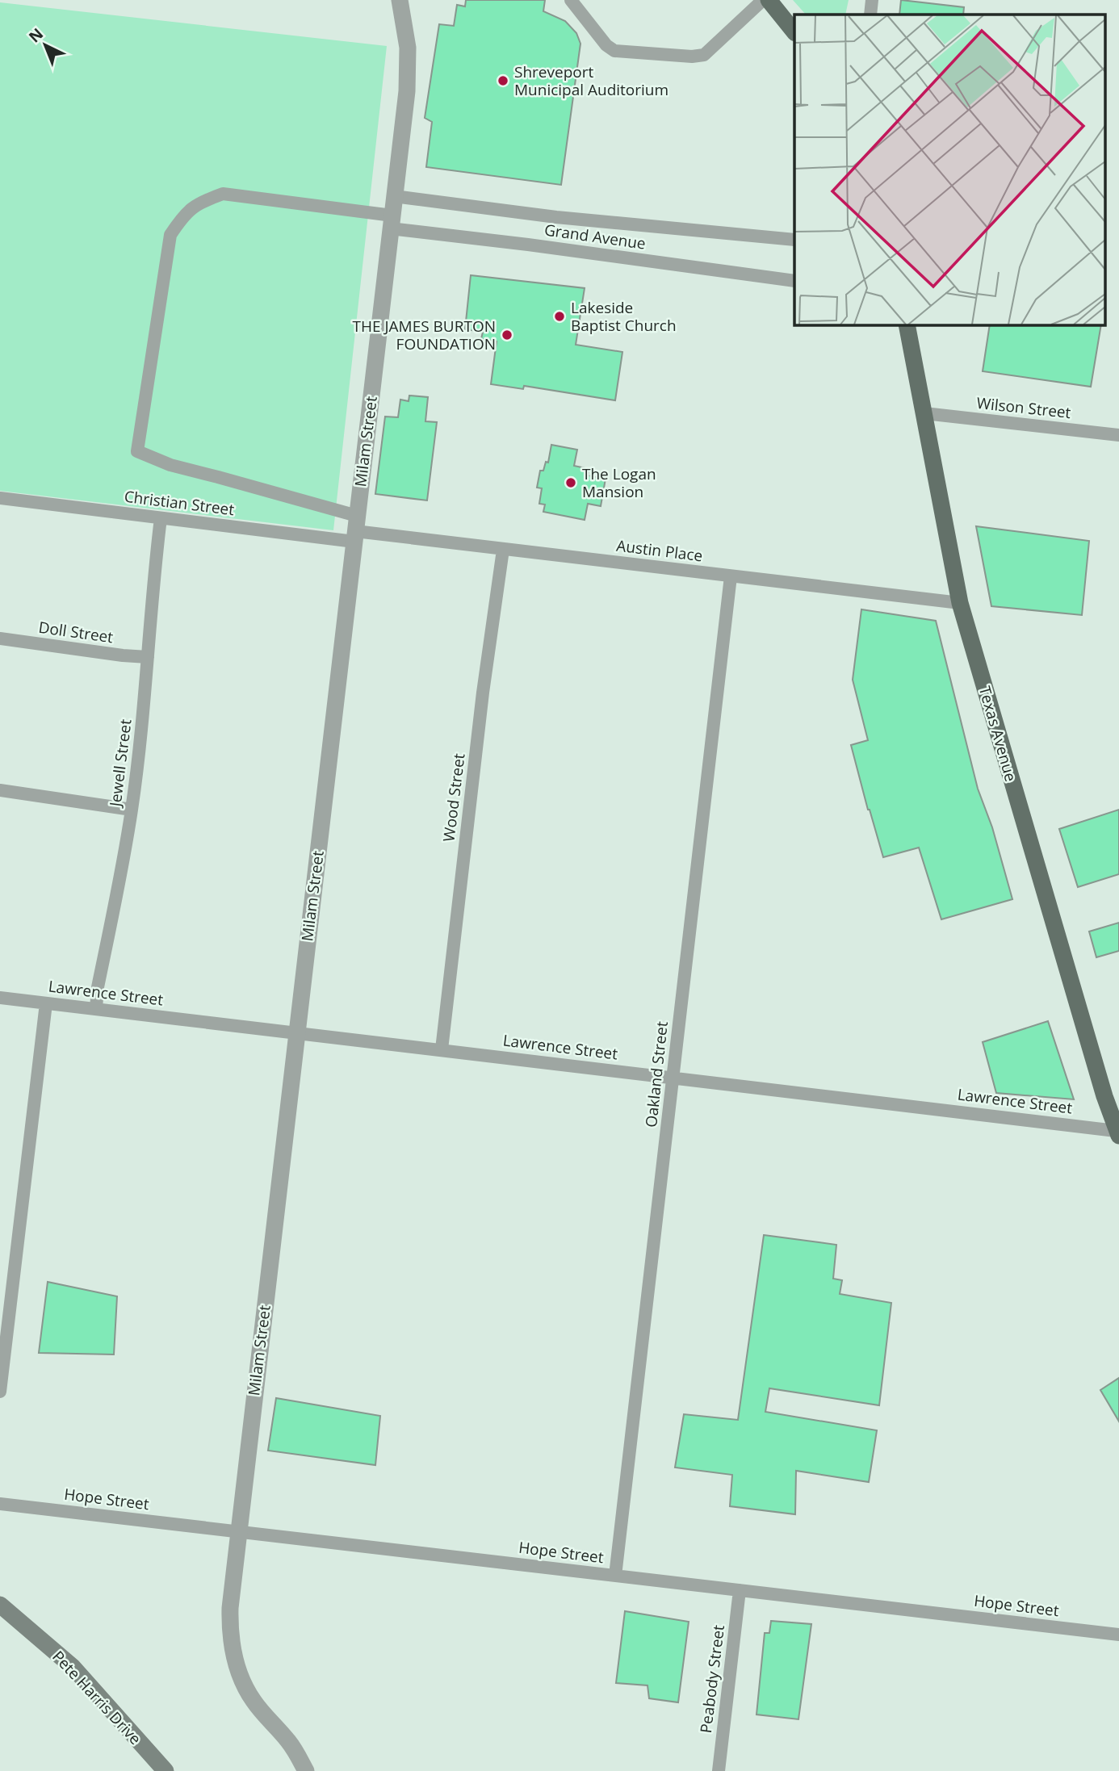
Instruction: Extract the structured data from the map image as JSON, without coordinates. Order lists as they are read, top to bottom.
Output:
{
  "streets": {
    "main road": ["Texas Avenue", "Pete Harris Drive"],
    "street": [
      "Grand Avenue",
      "Wilson Street",
      "Milam Street",
      "Christian Street",
      "Austin Place",
      "Doll Street",
      "Jewell Street",
      "Wood Street",
      "Lawrence Street",
      "Oakland Street",
      "Hope Street",
      "Peabody Street"
    ]
  },
  "crossings": [
    ["Grand Avenue", "Milam Street"],
    ["Grand Avenue", "Christian Street"],
    ["Grand Avenue", "Austin Place"],
    ["Wilson Street", "Texas Avenue"],
    ["Milam Street", "Christian Street"],
    ["Milam Street", "Austin Place"],
    ["Milam Street", "Lawrence Street"],
    ["Milam Street", "Hope Street"],
    ["Christian Street", "Austin Place"],
    ["Christian Street", "Jewell Street"],
    ["Austin Place", "Texas Avenue"],
    ["Austin Place", "Wood Street"],
    ["Austin Place", "Oakland Street"],
    ["Doll Street", "Jewell Street"],
    ["Texas Avenue", "Lawrence Street"],
    ["Jewell Street", "Lawrence Street"],
    ["Wood Street", "Lawrence Street"],
    ["Lawrence Street", "Oakland Street"],
    ["Oakland Street", "Hope Street"],
    ["Hope Street", "Peabody Street"]
  ],
  "places": [
    "Shreveport Municipal Auditorium",
    "Lakeside Baptist Church",
    "THE JAMES BURTON FOUNDATION",
    "The Logan Mansion"
  ],
  "north": "top left"
}
